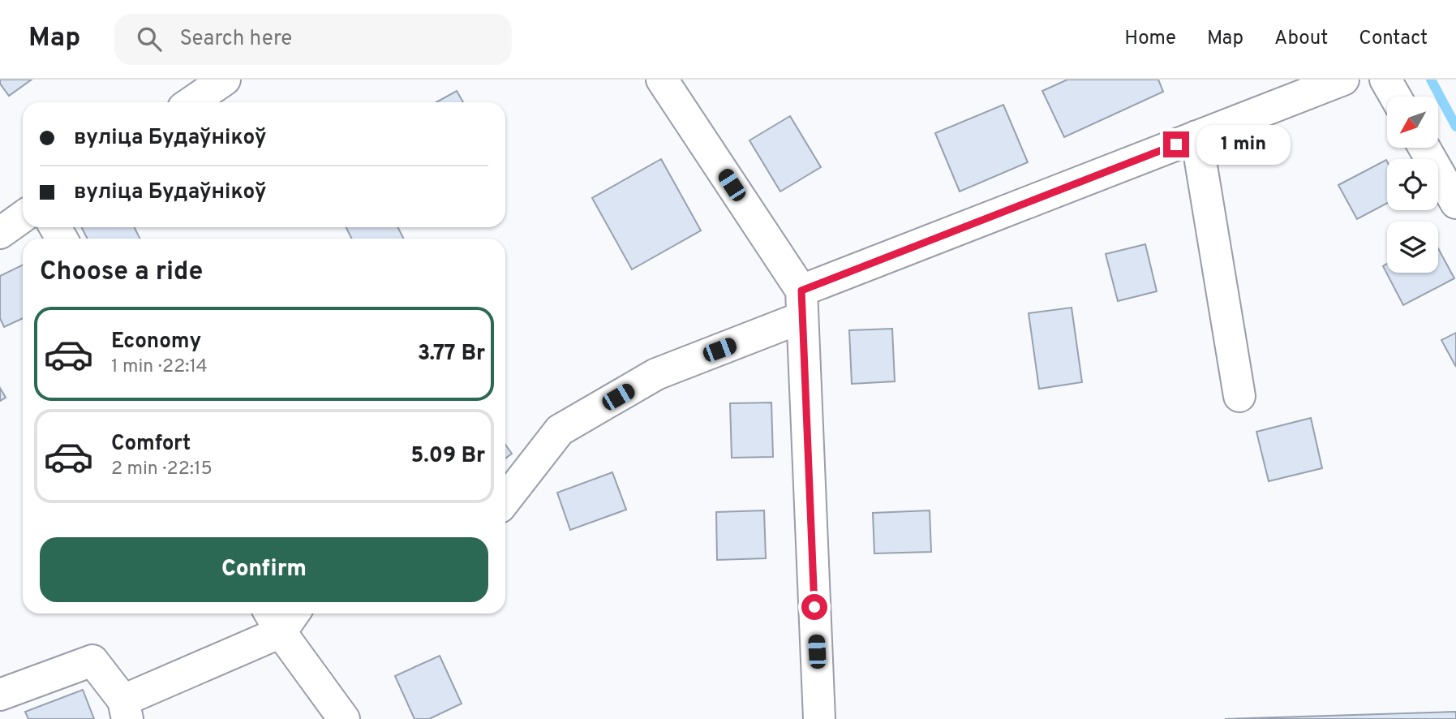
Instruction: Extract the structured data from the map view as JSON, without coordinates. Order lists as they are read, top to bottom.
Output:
{
  "north": "bottom left",
  "page": {
    "header": "Map",
    "search": "Search here",
    "nav": [
      "Home",
      "Map",
      "About",
      "Contact"
    ],
    "banner": ["вуліца Будаўнікоў", "вуліца Будаўнікоў"],
    "bubble": "1 min",
    "heading": "Choose a ride",
    "list": [
      {
        "name": "Economy",
        "note": "1 min · 22:14",
        "value": "3.77 Br"
      },
      {
        "name": "Comfort",
        "note": "2 min · 22:15",
        "value": "5.09 Br"
      }
    ],
    "buttons": "Confirm"
  }
}
